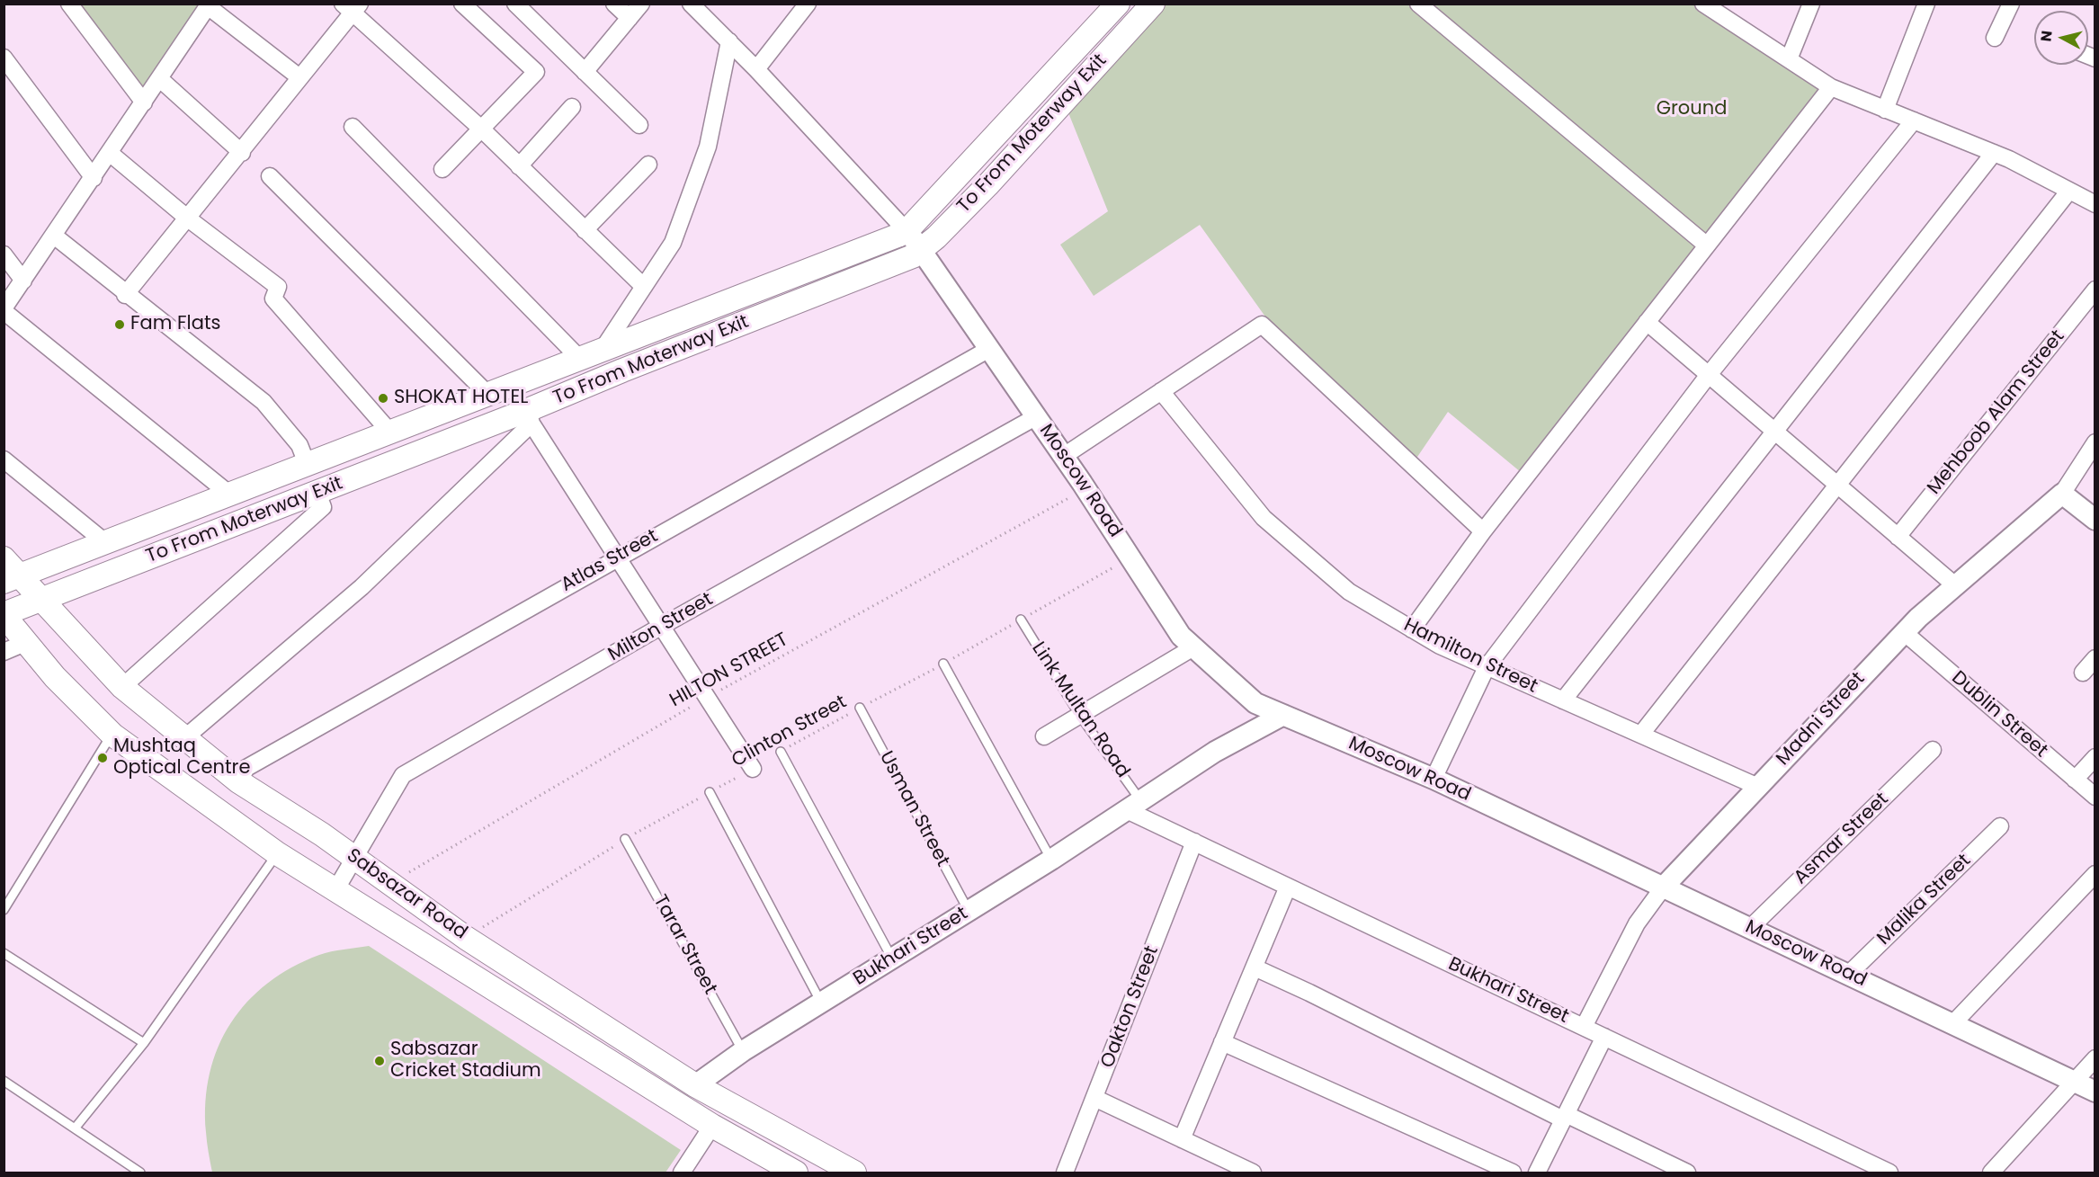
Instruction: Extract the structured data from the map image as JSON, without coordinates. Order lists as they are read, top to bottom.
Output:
{
  "streets": {
    "main road": ["To From Moterway Exit", "Sabsazar Road"],
    "street": [
      "Mehboob Alam Street",
      "Moscow Road",
      "Atlas Street",
      "Milton Street",
      "Hamilton Street",
      "Dublin Street",
      "Madni Street",
      "Asmar Street",
      "Malika Street",
      "Bukhari Street",
      "Oakton Street"
    ],
    "lane": ["Link Multan Road", "Usman Street", "Tarar Street"],
    "path": ["HILTON STREET", "Clinton Street"]
  },
  "crossings": [
    ["To From Moterway Exit", "Moscow Road"],
    ["To From Moterway Exit", "Sabsazar Road"],
    ["Moscow Road", "Atlas Street"],
    ["Moscow Road", "Milton Street"],
    ["Moscow Road", "HILTON STREET"],
    ["Moscow Road", "Madni Street"],
    ["Moscow Road", "Clinton Street"],
    ["Moscow Road", "Asmar Street"],
    ["Moscow Road", "Malika Street"],
    ["Moscow Road", "Bukhari Street"],
    ["Atlas Street", "Sabsazar Road"],
    ["Milton Street", "Sabsazar Road"],
    ["Hamilton Street", "Madni Street"],
    ["HILTON STREET", "Sabsazar Road"],
    ["Link Multan Road", "Clinton Street"],
    ["Link Multan Road", "Bukhari Street"],
    ["Dublin Street", "Madni Street"],
    ["Madni Street", "Bukhari Street"],
    ["Clinton Street", "Usman Street"],
    ["Clinton Street", "Sabsazar Road"],
    ["Clinton Street", "Tarar Street"],
    ["Usman Street", "Bukhari Street"],
    ["Sabsazar Road", "Bukhari Street"],
    ["Tarar Street", "Bukhari Street"],
    ["Bukhari Street", "Oakton Street"]
  ],
  "parks": ["Ground"],
  "places": [
    "Fam Flats",
    "SHOKAT HOTEL",
    "Mushtaq Optical Centre",
    "Sabsazar Cricket Stadium"
  ],
  "north": "left"
}
